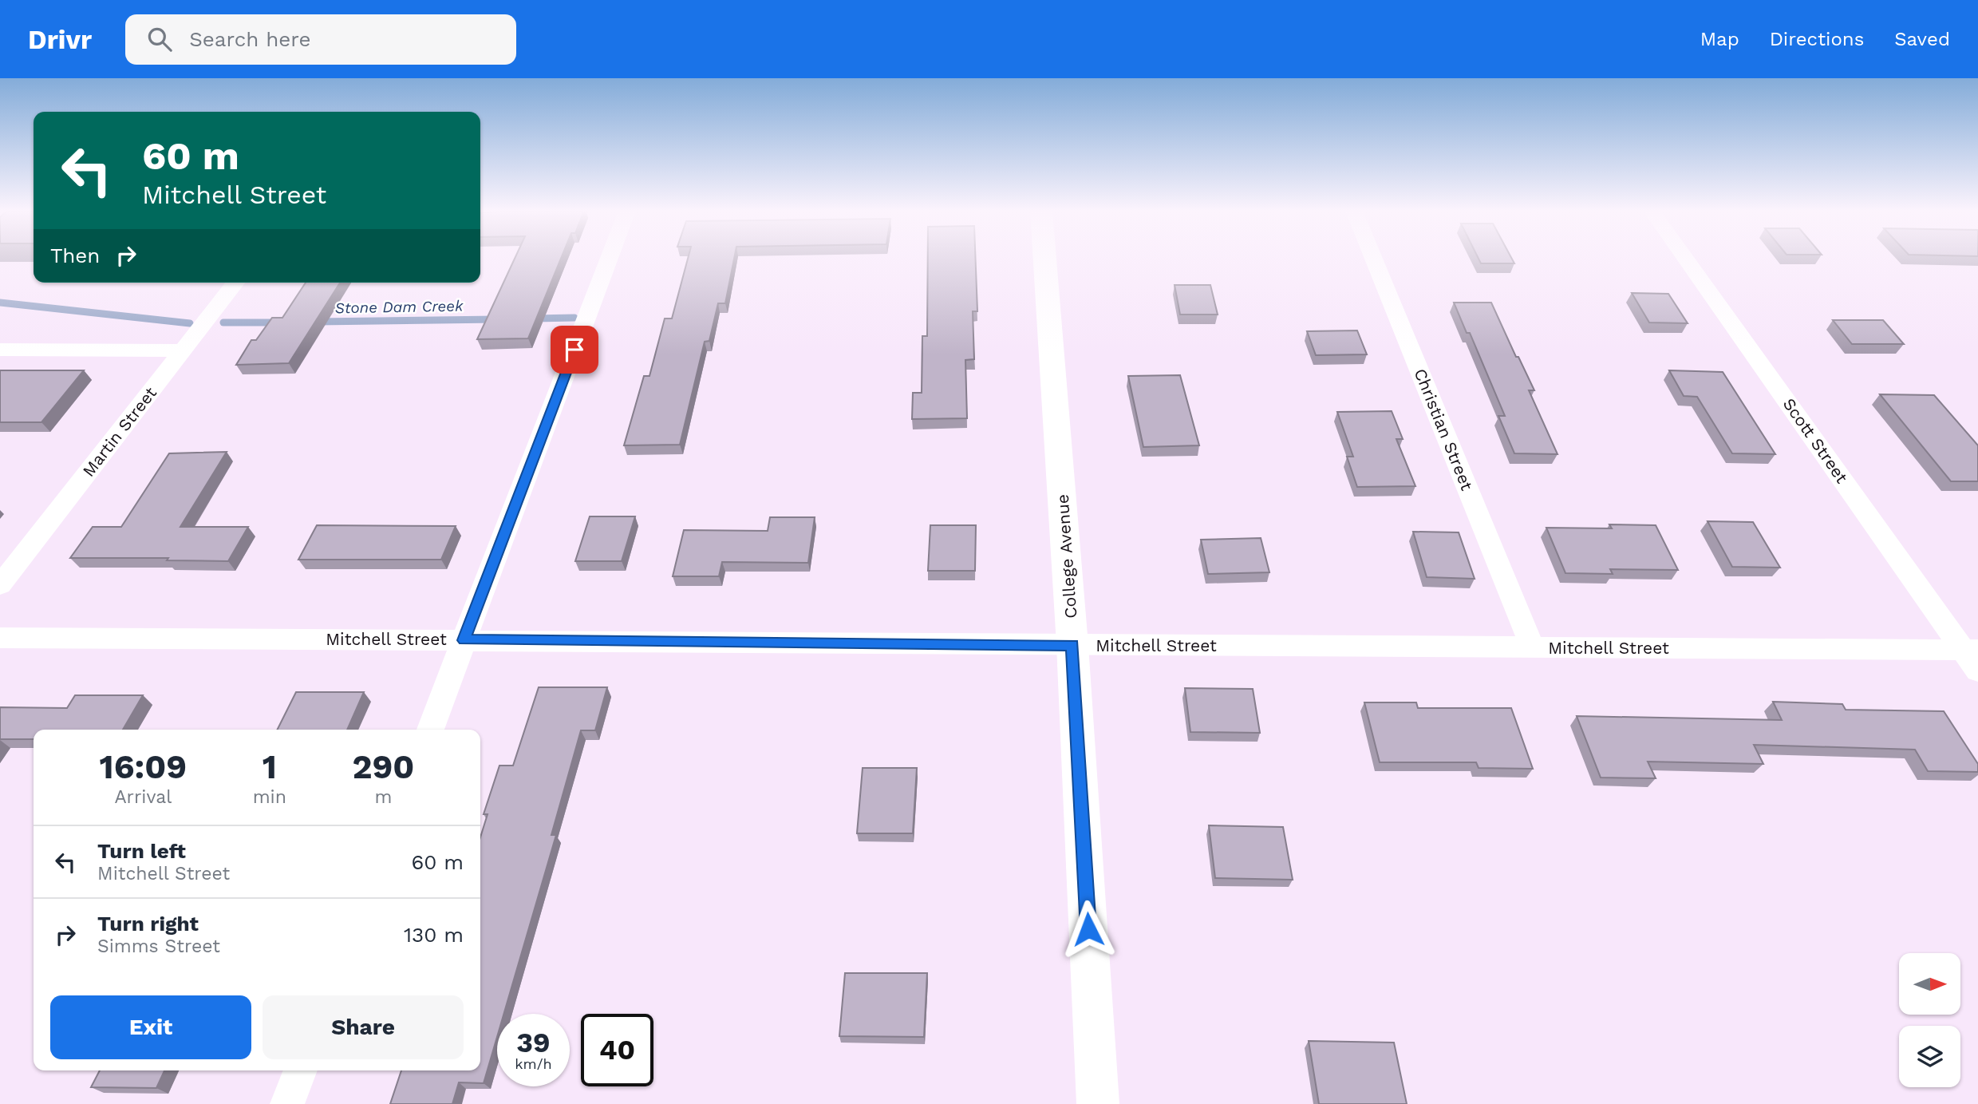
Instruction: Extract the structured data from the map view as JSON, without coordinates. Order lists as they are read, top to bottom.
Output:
{
  "streets": {
    "street": [
      "Christian Street",
      "Martin Street",
      "Scott Street",
      "College Avenue",
      "Mitchell Street"
    ]
  },
  "crossings": [
    ["Christian Street", "Mitchell Street"],
    ["Scott Street", "Mitchell Street"],
    ["College Avenue", "Mitchell Street"]
  ],
  "water": ["Stone Dam Creek"],
  "north": "right",
  "page": {
    "header": "Drivr",
    "search": "Search here",
    "nav": ["Map", "Directions", "Saved"],
    "turn": ["60 m", "Mitchell Street"],
    "then": "Then",
    "eta": [
      "16:09",
      "Arrival",
      "1",
      "min",
      "290",
      "m"
    ],
    "list": [
      {
        "name": "Turn left",
        "note": "Mitchell Street",
        "value": "60 m"
      },
      {
        "name": "Turn right",
        "note": "Simms Street",
        "value": "130 m"
      }
    ],
    "buttons": ["Exit", "Share"],
    "speed": "39 km/h",
    "limit": "40"
  }
}
